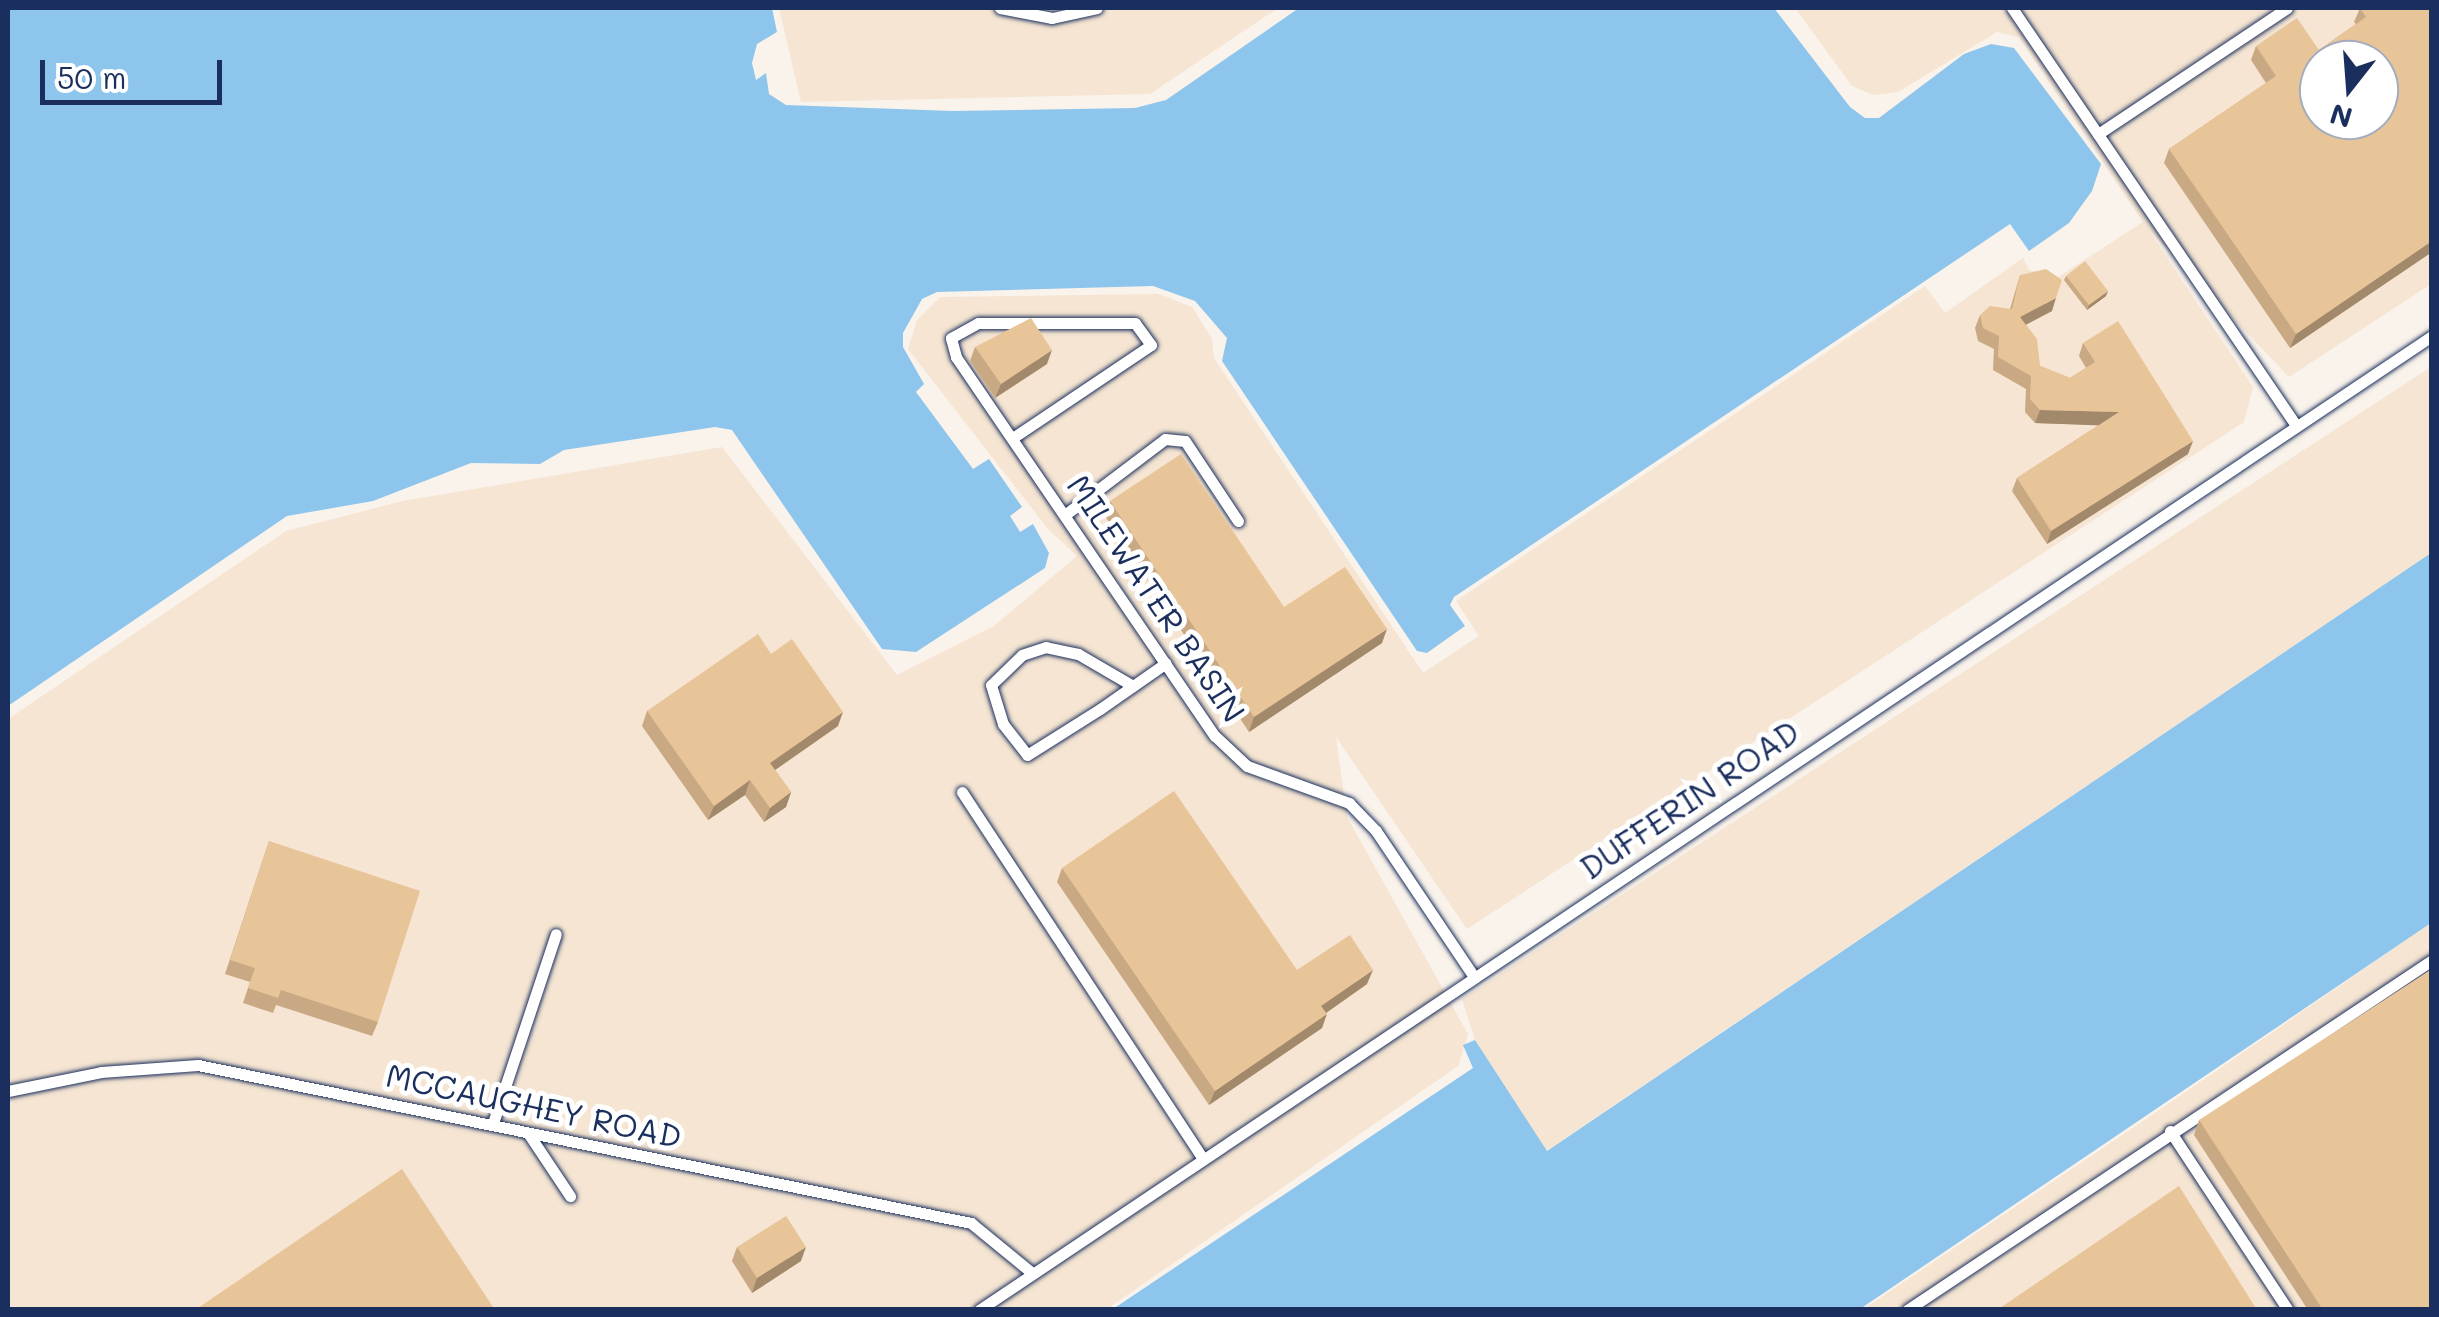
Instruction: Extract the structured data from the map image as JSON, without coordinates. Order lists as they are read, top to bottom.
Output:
{
  "streets": {
    "lane": ["MILEWATER BASIN", "DUFFERIN ROAD", "MCCAUGHEY ROAD"]
  },
  "crossings": [
    ["MILEWATER BASIN", "DUFFERIN ROAD"],
    ["DUFFERIN ROAD", "MCCAUGHEY ROAD"]
  ],
  "scale_bar": "50 m",
  "north": "bottom"
}
